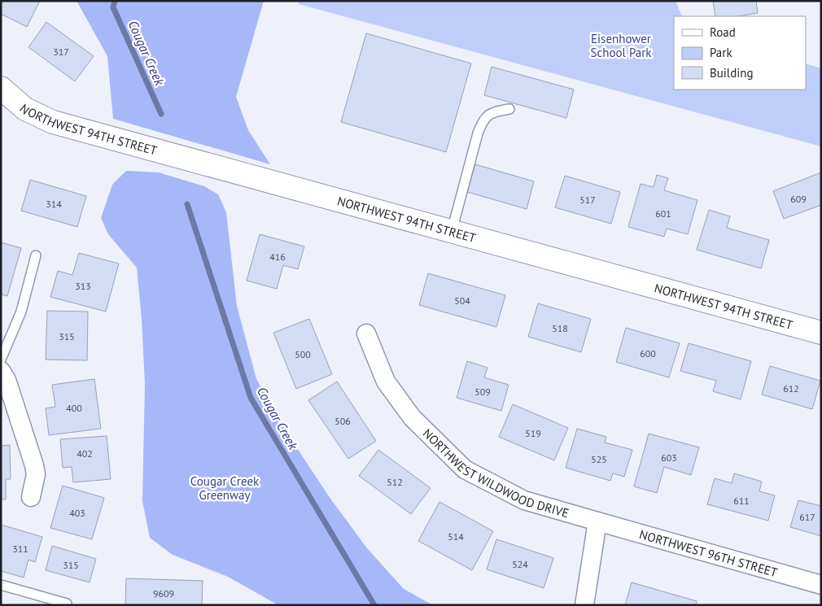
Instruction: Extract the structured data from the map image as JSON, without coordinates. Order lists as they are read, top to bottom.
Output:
{
  "streets": {
    "street": ["NORTHWEST 94TH STREET", "NORTHWEST WILDWOOD DRIVE", "NORTHWEST 96TH STREET"]
  },
  "crossings": [
    ["NORTHWEST WILDWOOD DRIVE", "NORTHWEST 96TH STREET"]
  ],
  "water": ["Cougar Creek"],
  "parks": ["Eisenhower School Park", "Cougar Creek Greenway"],
  "house_numbers": [
    "317",
    "609",
    "517",
    "314",
    "601",
    "416",
    "313",
    "504",
    "518",
    "315",
    "600",
    "500",
    "612",
    "509",
    "400",
    "506",
    "519",
    "402",
    "603",
    "525",
    "512",
    "611",
    "403",
    "617",
    "514",
    "311",
    "524",
    "315",
    "9609"
  ],
  "legend": ["Road", "Park", "Building"]
}
